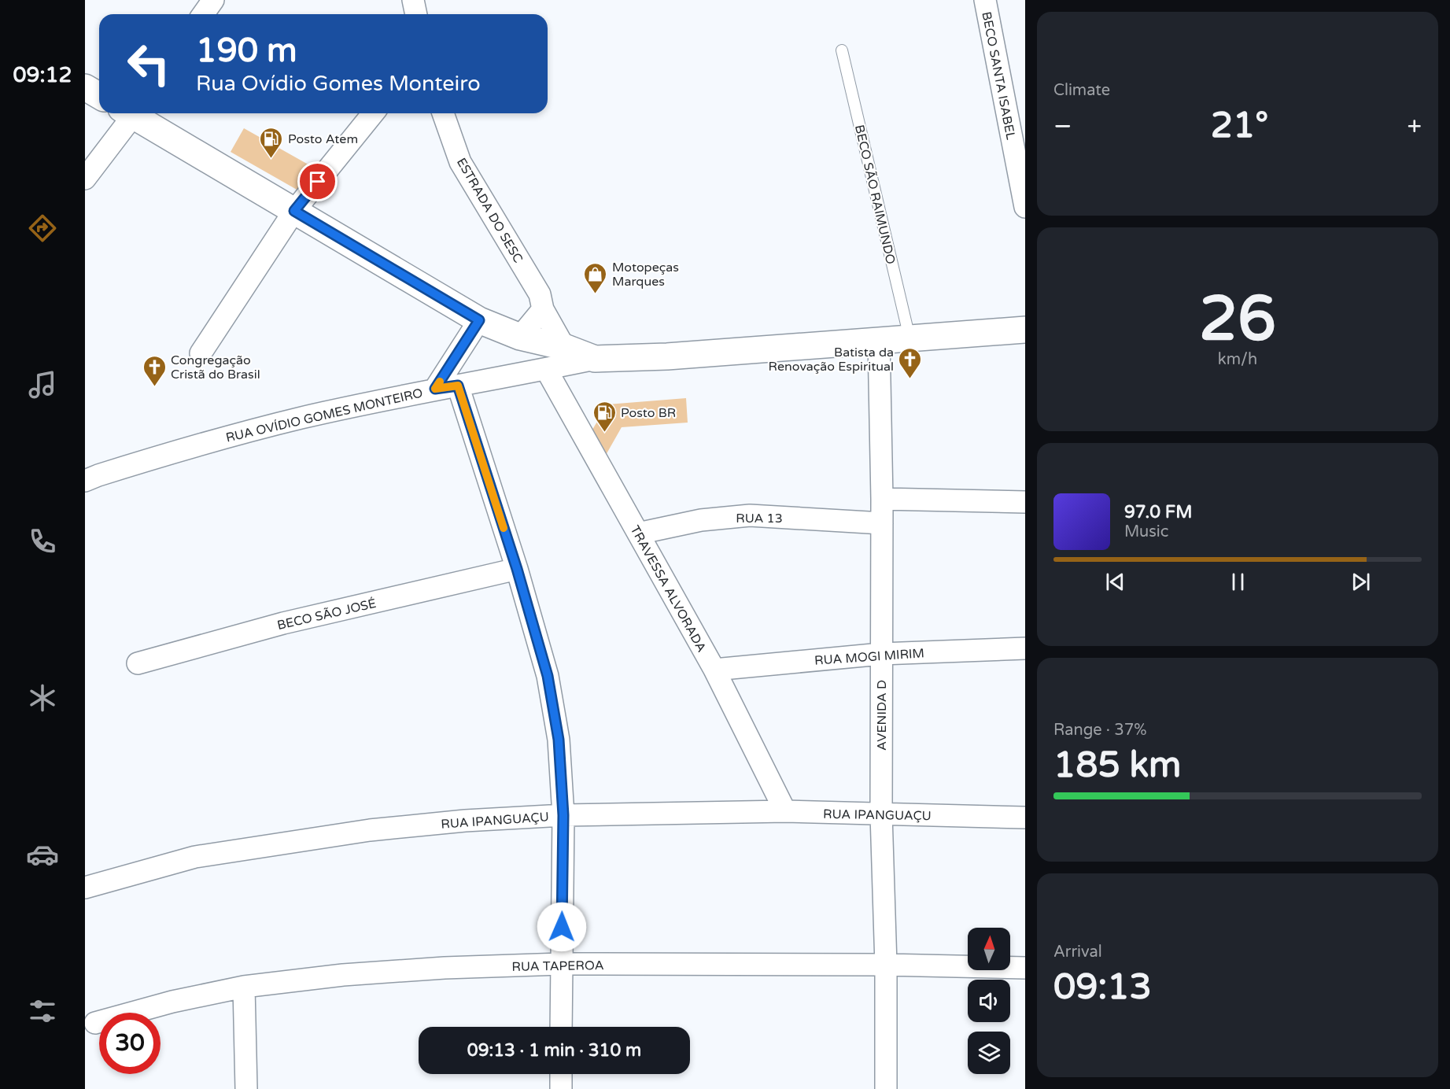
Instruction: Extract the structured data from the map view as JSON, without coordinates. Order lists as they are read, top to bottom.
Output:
{
  "streets": {
    "street": [
      "BECO SANTA ISABEL",
      "ESTRADA DO SESC",
      "RUA OVÍDIO GOMES MONTEIRO",
      "RUA 13",
      "TRAVESSA ALVORADA",
      "BECO SÃO JOSÉ",
      "RUA MOGI MIRIM",
      "AVENIDA D",
      "RUA IPANGUAÇU",
      "RUA TAPEROA"
    ],
    "lane": ["BECO SÃO RAIMUNDO"]
  },
  "crossings": [
    ["RUA OVÍDIO GOMES MONTEIRO", "TRAVESSA ALVORADA"],
    ["RUA 13", "TRAVESSA ALVORADA"],
    ["RUA 13", "AVENIDA D"],
    ["TRAVESSA ALVORADA", "RUA MOGI MIRIM"],
    ["TRAVESSA ALVORADA", "RUA IPANGUAÇU"],
    ["RUA MOGI MIRIM", "AVENIDA D"],
    ["AVENIDA D", "RUA IPANGUAÇU"],
    ["AVENIDA D", "RUA TAPEROA"]
  ],
  "places": {
    "fuel station": ["Posto Atem", "Posto BR"],
    "shop": ["Motopeças Marques"],
    "church": ["Batista da Renovação Espiritual", "Congregação Cristã do Brasil"]
  },
  "north": "top",
  "page": {
    "tabs": "09:12",
    "tile": [
      "Climate",
      ["26", "km/h"],
      ["Range · 37%", "185 km"],
      ["Arrival", "09:13"]
    ],
    "turn": ["190 m", "Rua Ovídio Gomes Monteiro"],
    "heat": ["−", "21°", "+"],
    "song": ["97.0 FM", "Music"],
    "limit": "30",
    "trip": "09:13 · 1 min · 310 m"
  }
}
